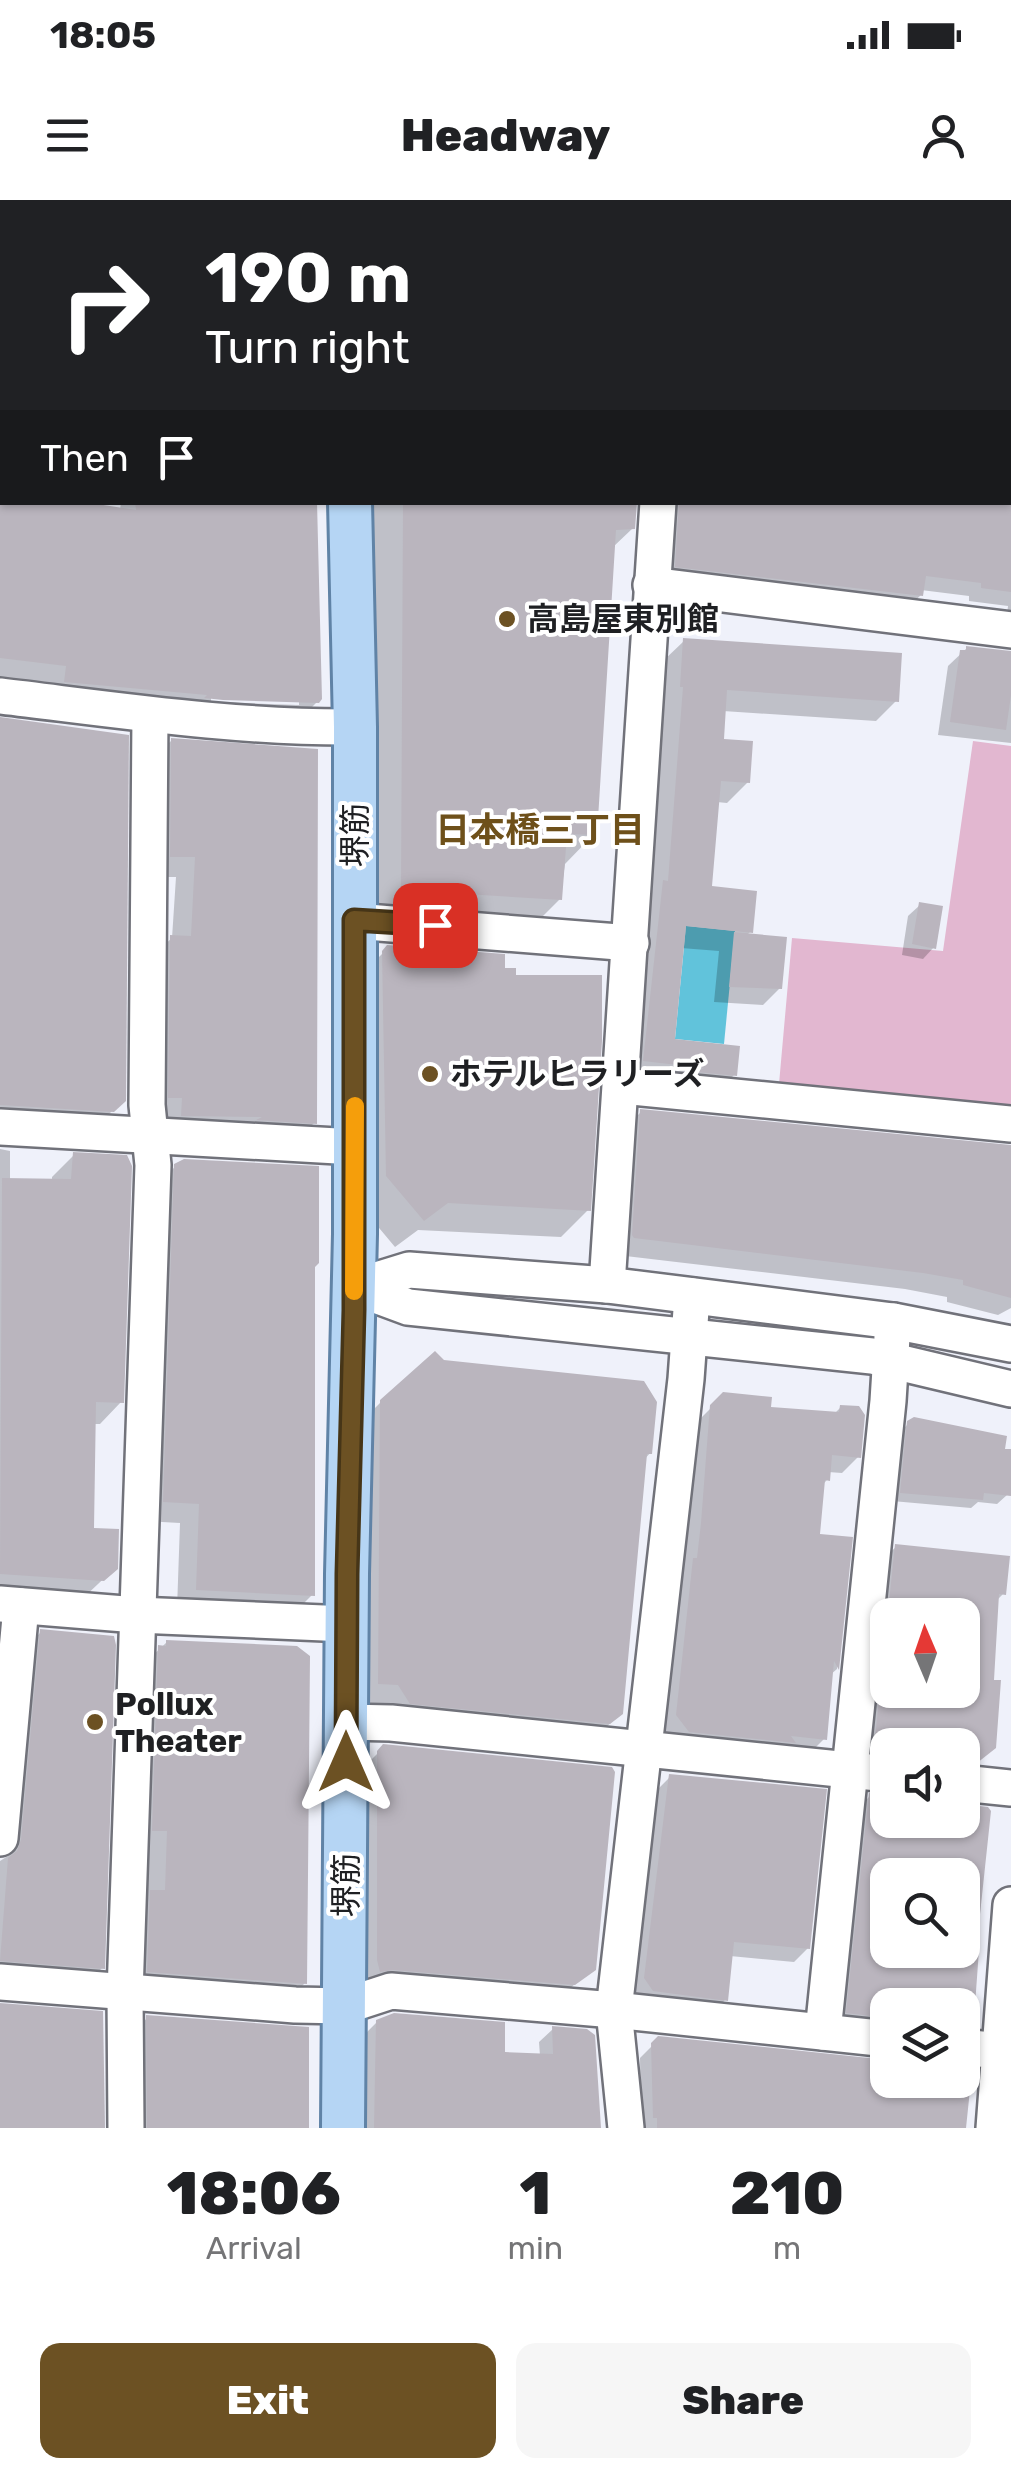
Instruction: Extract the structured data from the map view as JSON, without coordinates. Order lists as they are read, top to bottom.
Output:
{
  "streets": {
    "main road": ["堺筋"]
  },
  "districts": ["日本橋三丁目"],
  "places": ["高島屋東別館", "ホテルヒラリーズ", "Pollux Theater"],
  "north": "top",
  "page": {
    "status": "18:05",
    "header": "Headway",
    "turn": ["190 m", "Turn right"],
    "then": "Then",
    "eta": [
      "18:06",
      "Arrival",
      "1",
      "min",
      "210",
      "m"
    ],
    "buttons": ["Exit", "Share"]
  }
}
